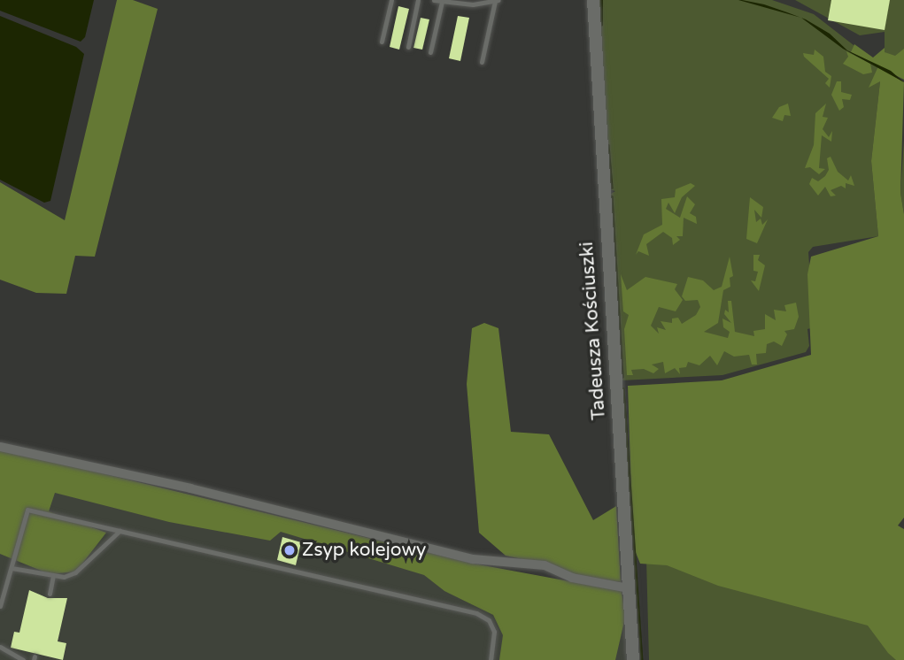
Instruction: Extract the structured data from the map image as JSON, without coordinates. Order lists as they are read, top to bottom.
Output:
{
  "streets": {
    "main road": ["Tadeusza Kościuszki"]
  },
  "places": ["Zsyp kolejowy"]
}
